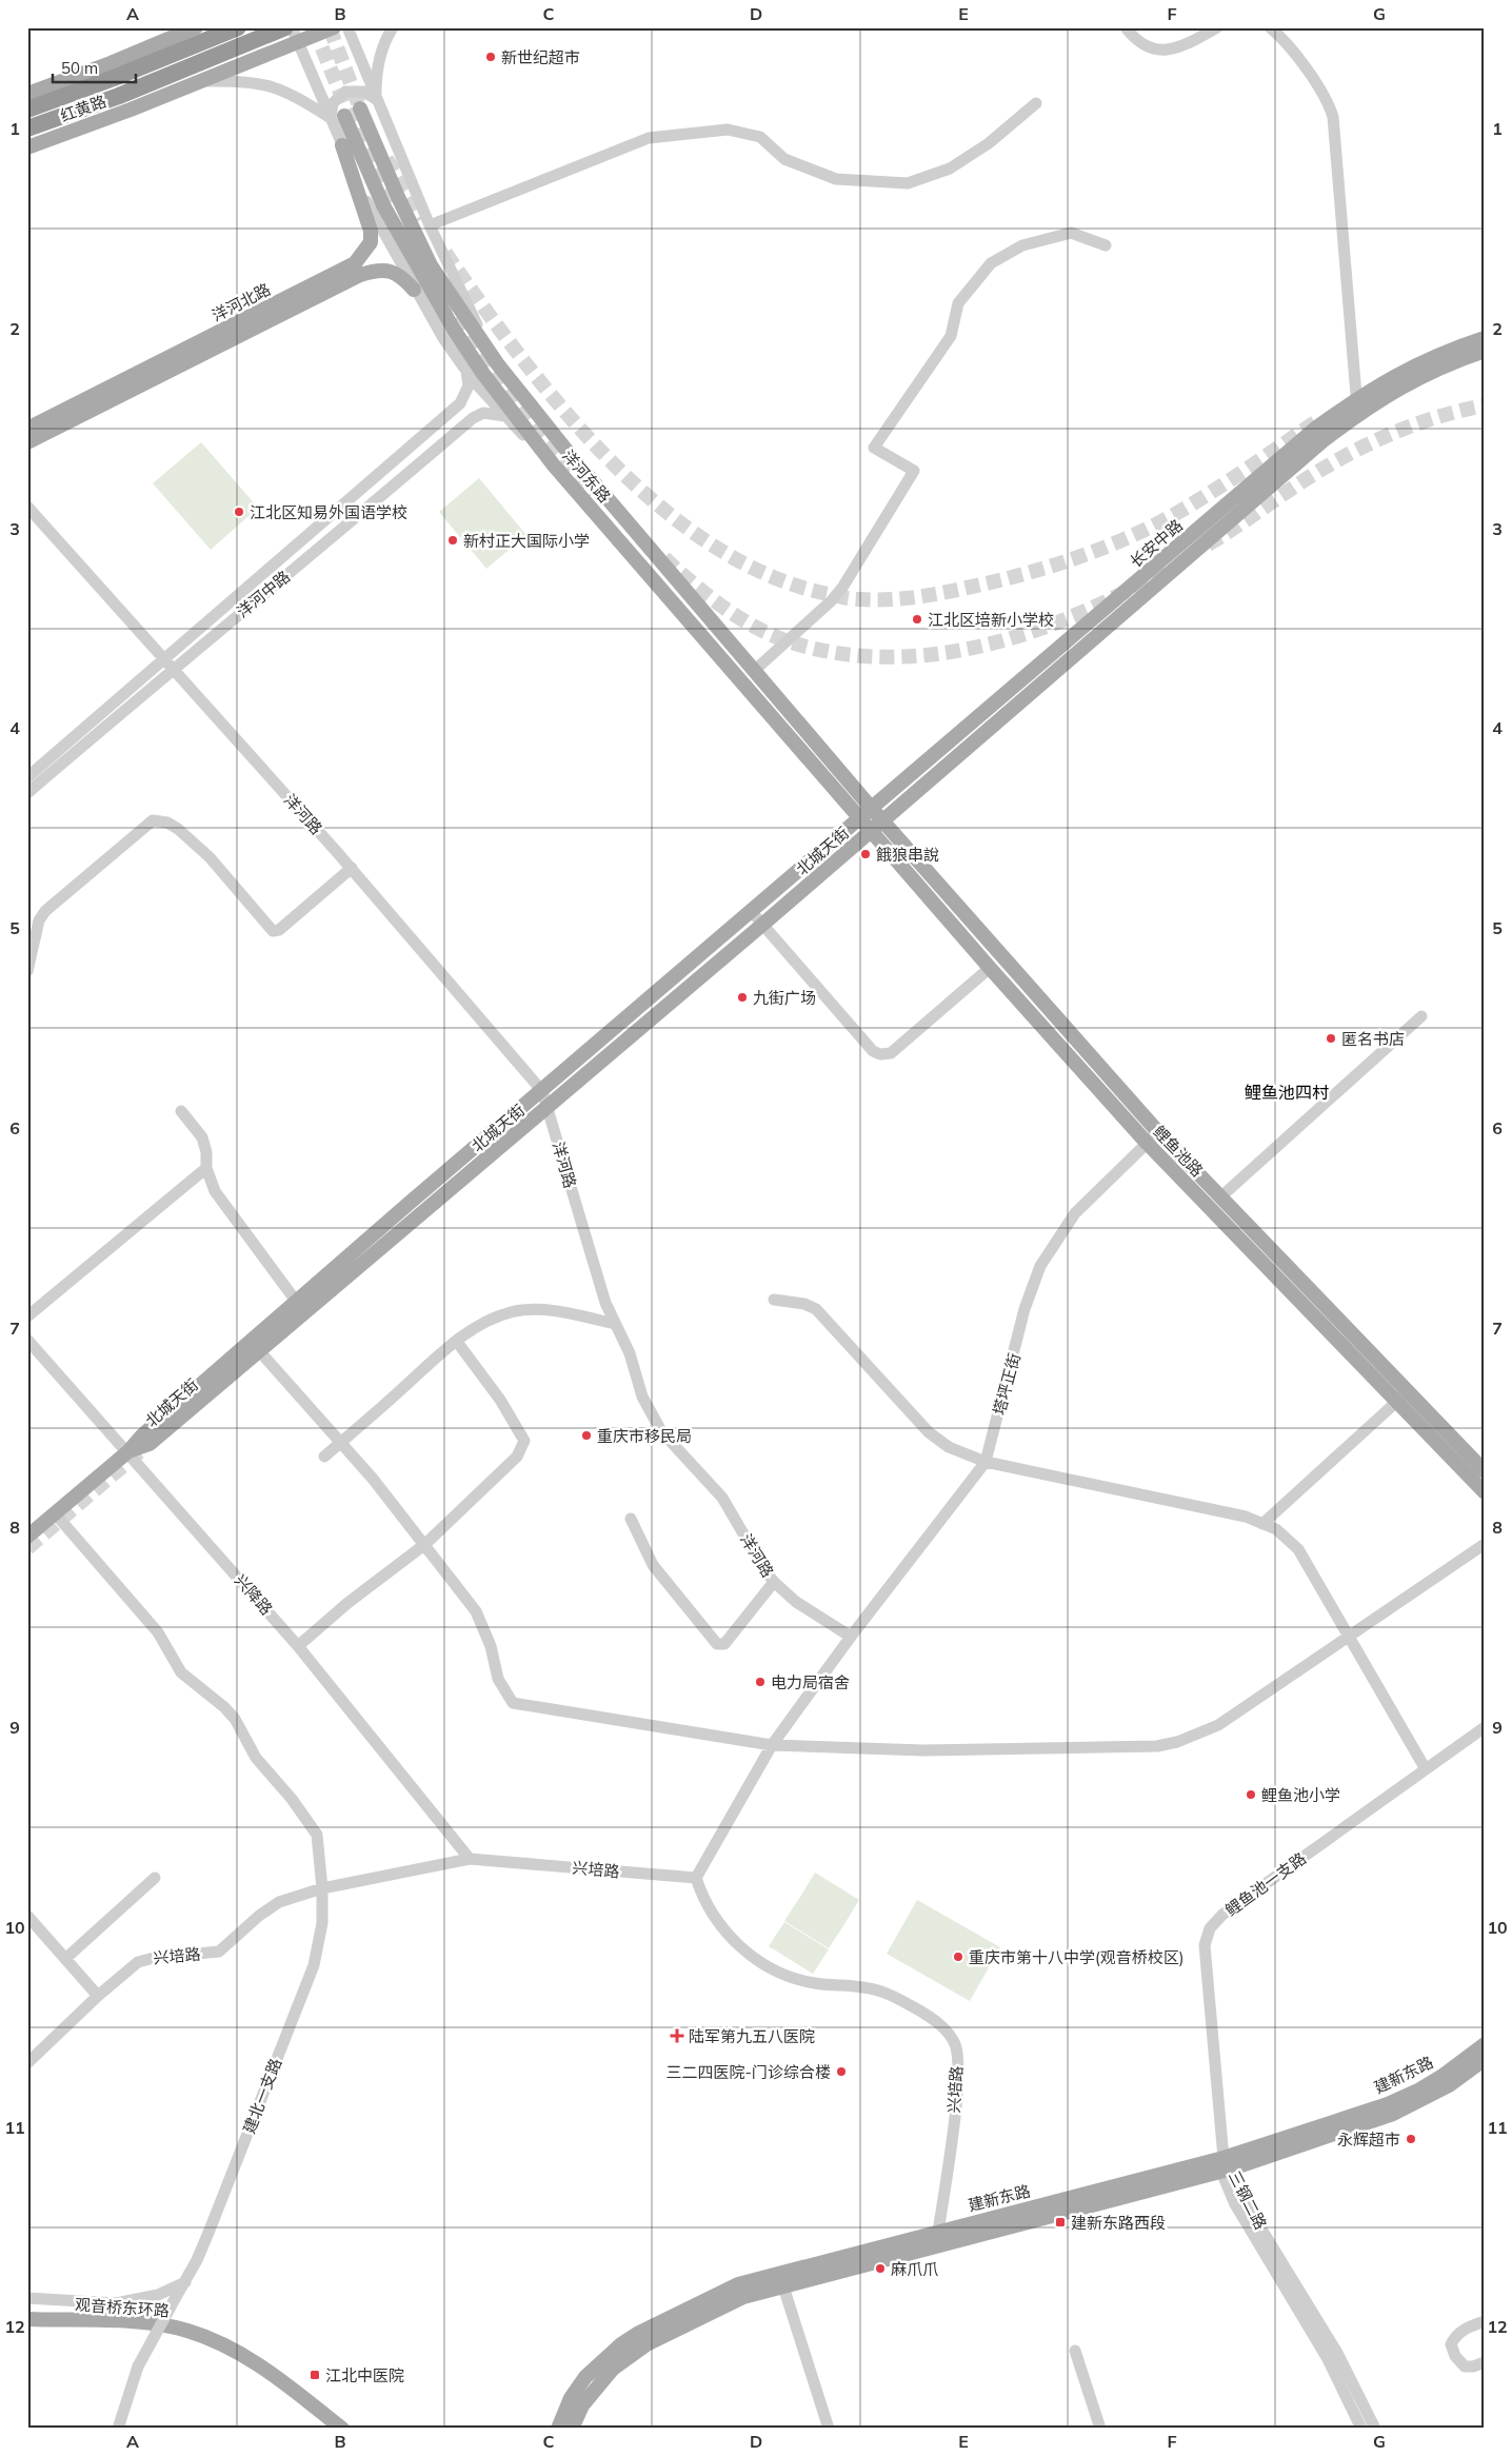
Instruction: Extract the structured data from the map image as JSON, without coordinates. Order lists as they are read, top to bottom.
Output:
{
  "streets": {
    "highway": ["红黄路"],
    "main road": [
      "洋河北路",
      "洋河东路",
      "长安中路",
      "北城天街",
      "鲤鱼池路",
      "建新东路",
      "观音桥东环路"
    ],
    "street": [
      "洋河中路",
      "洋河路",
      "塔坪正街",
      "兴降路",
      "兴培路",
      "鲤鱼池一支路",
      "建北一支路",
      "三钢二路"
    ]
  },
  "crossings": [
    ["洋河东路", "长安中路"],
    ["洋河东路", "北城天街"],
    ["洋河东路", "鲤鱼池路"],
    ["长安中路", "北城天街"],
    ["长安中路", "鲤鱼池路"],
    ["洋河中路", "洋河路"],
    ["洋河路", "北城天街"],
    ["洋河路", "塔坪正街"],
    ["北城天街", "鲤鱼池路"],
    ["北城天街", "兴降路"],
    ["北城天街", "建北一支路"],
    ["鲤鱼池路", "塔坪正街"],
    ["兴降路", "兴培路"],
    ["兴培路", "建新东路"],
    ["兴培路", "建北一支路"],
    ["鲤鱼池一支路", "建新东路"],
    ["鲤鱼池一支路", "三钢二路"],
    ["建新东路", "三钢二路"]
  ],
  "districts": ["鲤鱼池四村"],
  "places": {
    "other": [
      "新世纪超市",
      "江北区知易外国语学校",
      "新村正大国际小学",
      "江北区培新小学校",
      "餓狼串說",
      "九街广场",
      "匿名书店",
      "重庆市移民局",
      "电力局宿舍",
      "鲤鱼池小学",
      "重庆市第十八中学(观音桥校区)",
      "三二四医院-门诊综合楼",
      "永辉超市",
      "麻爪爪"
    ],
    "health": ["陆军第九五八医院"],
    "transit": ["建新东路西段", "江北中医院"]
  },
  "scale_bar": "50 m",
  "grid": {
    "columns": [
      "A",
      "B",
      "C",
      "D",
      "E",
      "F",
      "G"
    ],
    "rows": [
      "1",
      "2",
      "3",
      "4",
      "5",
      "6",
      "7",
      "8",
      "9",
      "10",
      "11",
      "12"
    ]
  }
}
